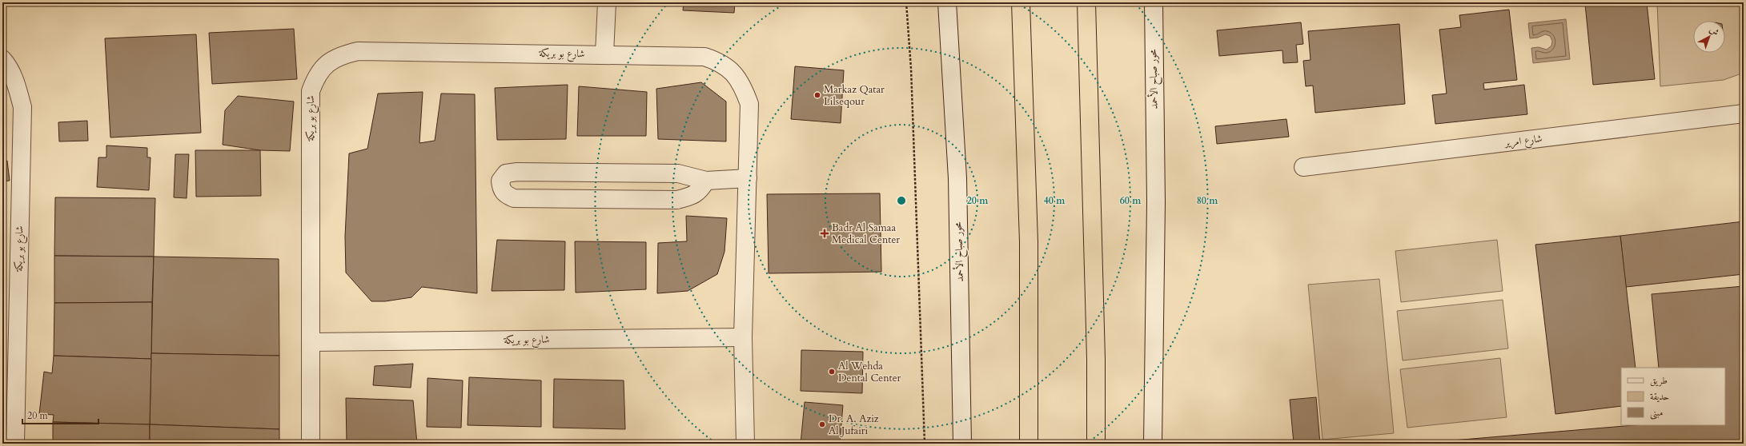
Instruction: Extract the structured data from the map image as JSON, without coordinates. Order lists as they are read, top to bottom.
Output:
{
  "streets": {
    "street": ["شارع بو بريكة", "محور صباح الأحمد", "شارع امرير"]
  },
  "places": {
    "other": ["Markaz Qatar Lilseqour", "Al Wehda Dental Center", "Dr. A. Aziz Al Jufairi"],
    "health": ["Badr Al Samaa Medical Center"]
  },
  "legend": ["طريق", "حديقة", "مبنى"],
  "scale_bar": "20 m",
  "north": "top right",
  "rings": [
    "20 m",
    "40 m",
    "60 m",
    "80 m"
  ]
}
